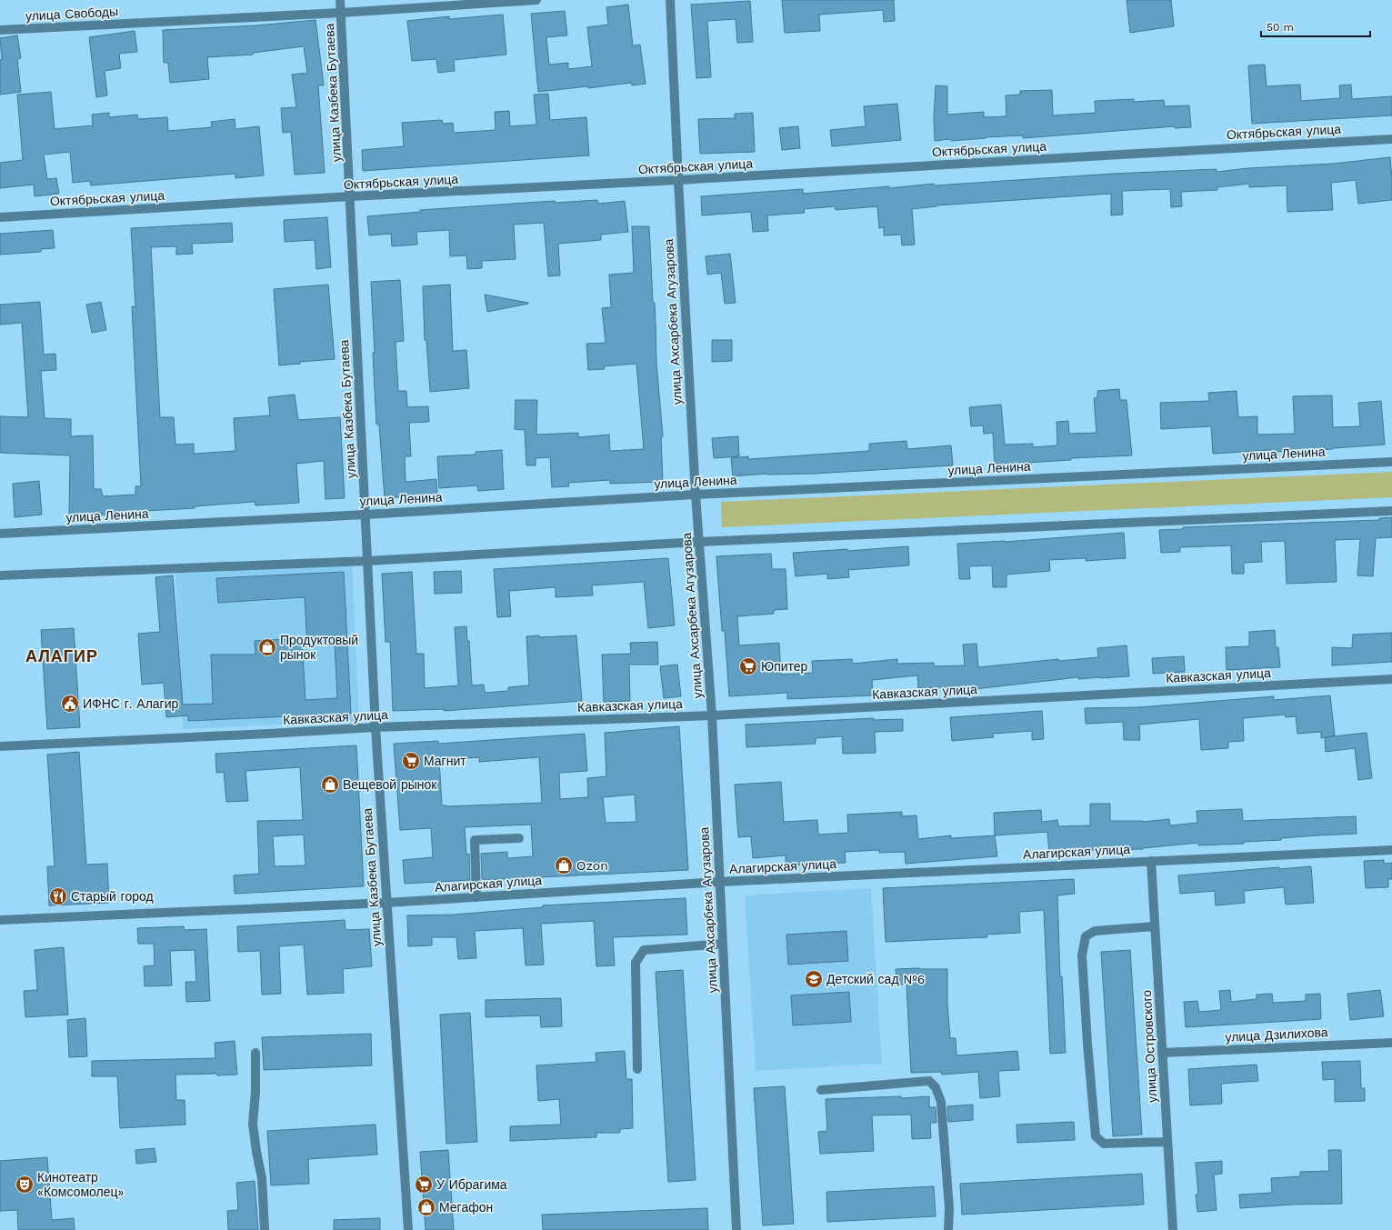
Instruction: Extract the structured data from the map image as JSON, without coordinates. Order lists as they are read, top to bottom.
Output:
{
  "streets": {
    "street": [
      "улица Свободы",
      "улица Казбека Бутаева",
      "Октябрьская улица",
      "улица Ахсарбека Агузарова",
      "улица Ленина",
      "Кавказская улица",
      "Алагирская улица",
      "улица Дзилихова",
      "улица Островского"
    ]
  },
  "crossings": [
    ["улица Свободы", "улица Казбека Бутаева"],
    ["улица Казбека Бутаева", "Октябрьская улица"],
    ["улица Казбека Бутаева", "улица Ленина"],
    ["улица Казбека Бутаева", "Кавказская улица"],
    ["улица Казбека Бутаева", "Алагирская улица"],
    ["Октябрьская улица", "улица Ахсарбека Агузарова"],
    ["улица Ахсарбека Агузарова", "улица Ленина"],
    ["улица Ахсарбека Агузарова", "Кавказская улица"],
    ["улица Ахсарбека Агузарова", "Алагирская улица"],
    ["Алагирская улица", "улица Островского"],
    ["улица Дзилихова", "улица Островского"]
  ],
  "districts": ["АЛАГИР"],
  "places": {
    "shop": [
      "Продуктовый рынок",
      "Вещевой рынок",
      "Ozon",
      "Мегафон"
    ],
    "supermarket": ["Юпитер", "Магнит", "У Ибрагима"],
    "public building": ["ИФНС г. Алагир"],
    "restaurant": ["Старый город"],
    "school or university": ["Детский сад №6"],
    "theatre": ["Кинотеатр «Комсомолец»"]
  },
  "scale_bar": "50 m"
}
